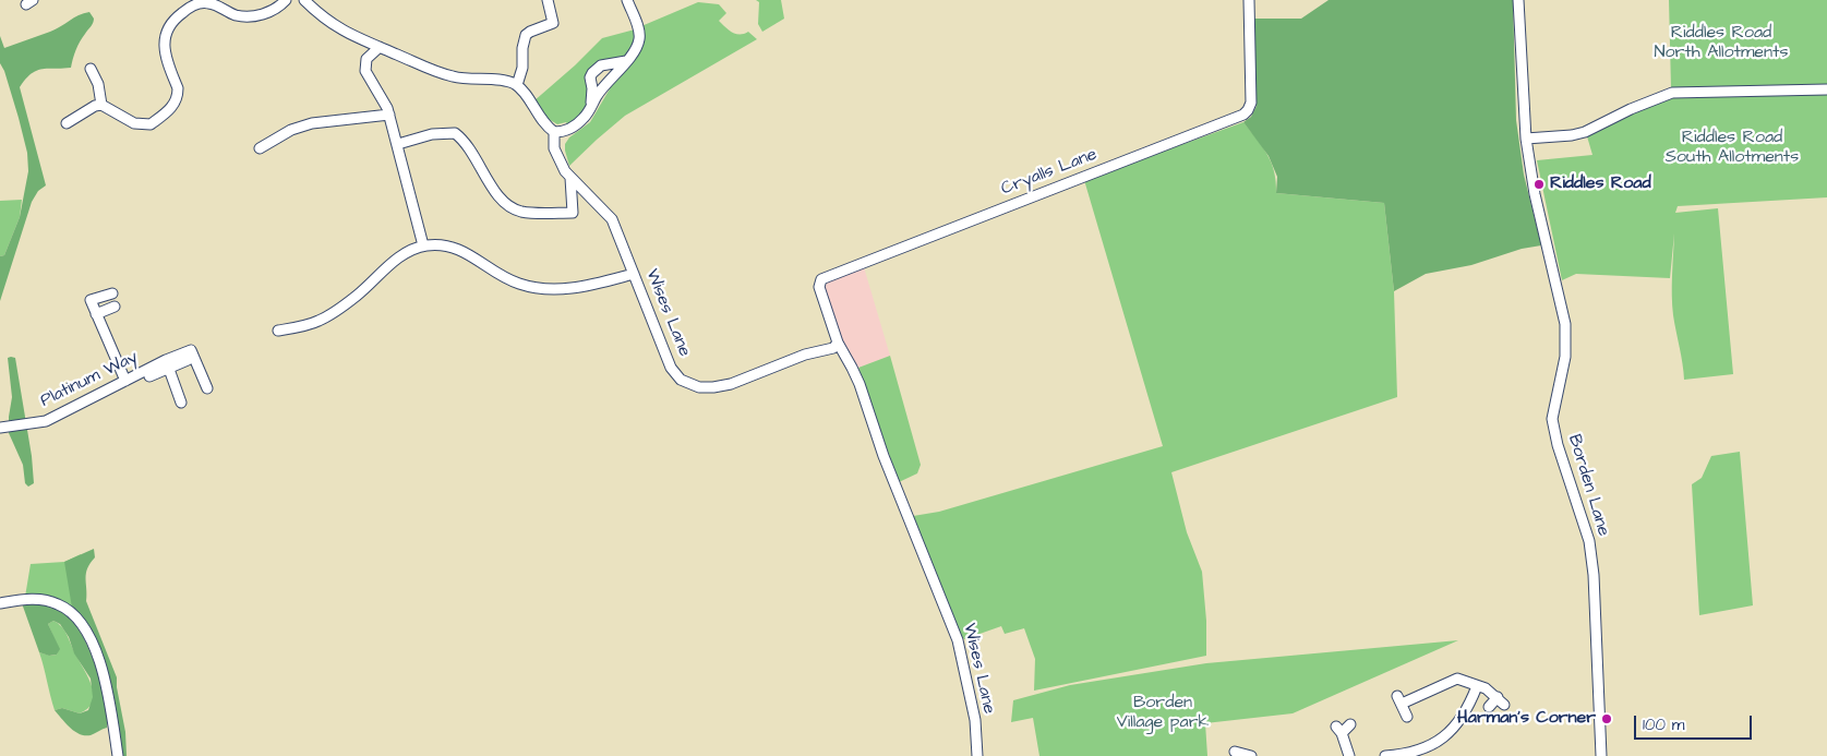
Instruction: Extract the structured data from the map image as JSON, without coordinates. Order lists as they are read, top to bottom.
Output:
{
  "streets": {
    "street": [
      "Cryalls Lane",
      "Wises Lane",
      "Platinum Way",
      "Borden Lane"
    ]
  },
  "crossings": [
    ["Cryalls Lane", "Wises Lane"]
  ],
  "parks": ["Riddles Road North Allotments", "Riddles Road South Allotments", "Borden Village park"],
  "places": ["Riddles Road", "Harman's Corner"],
  "scale_bar": "100 m"
}
